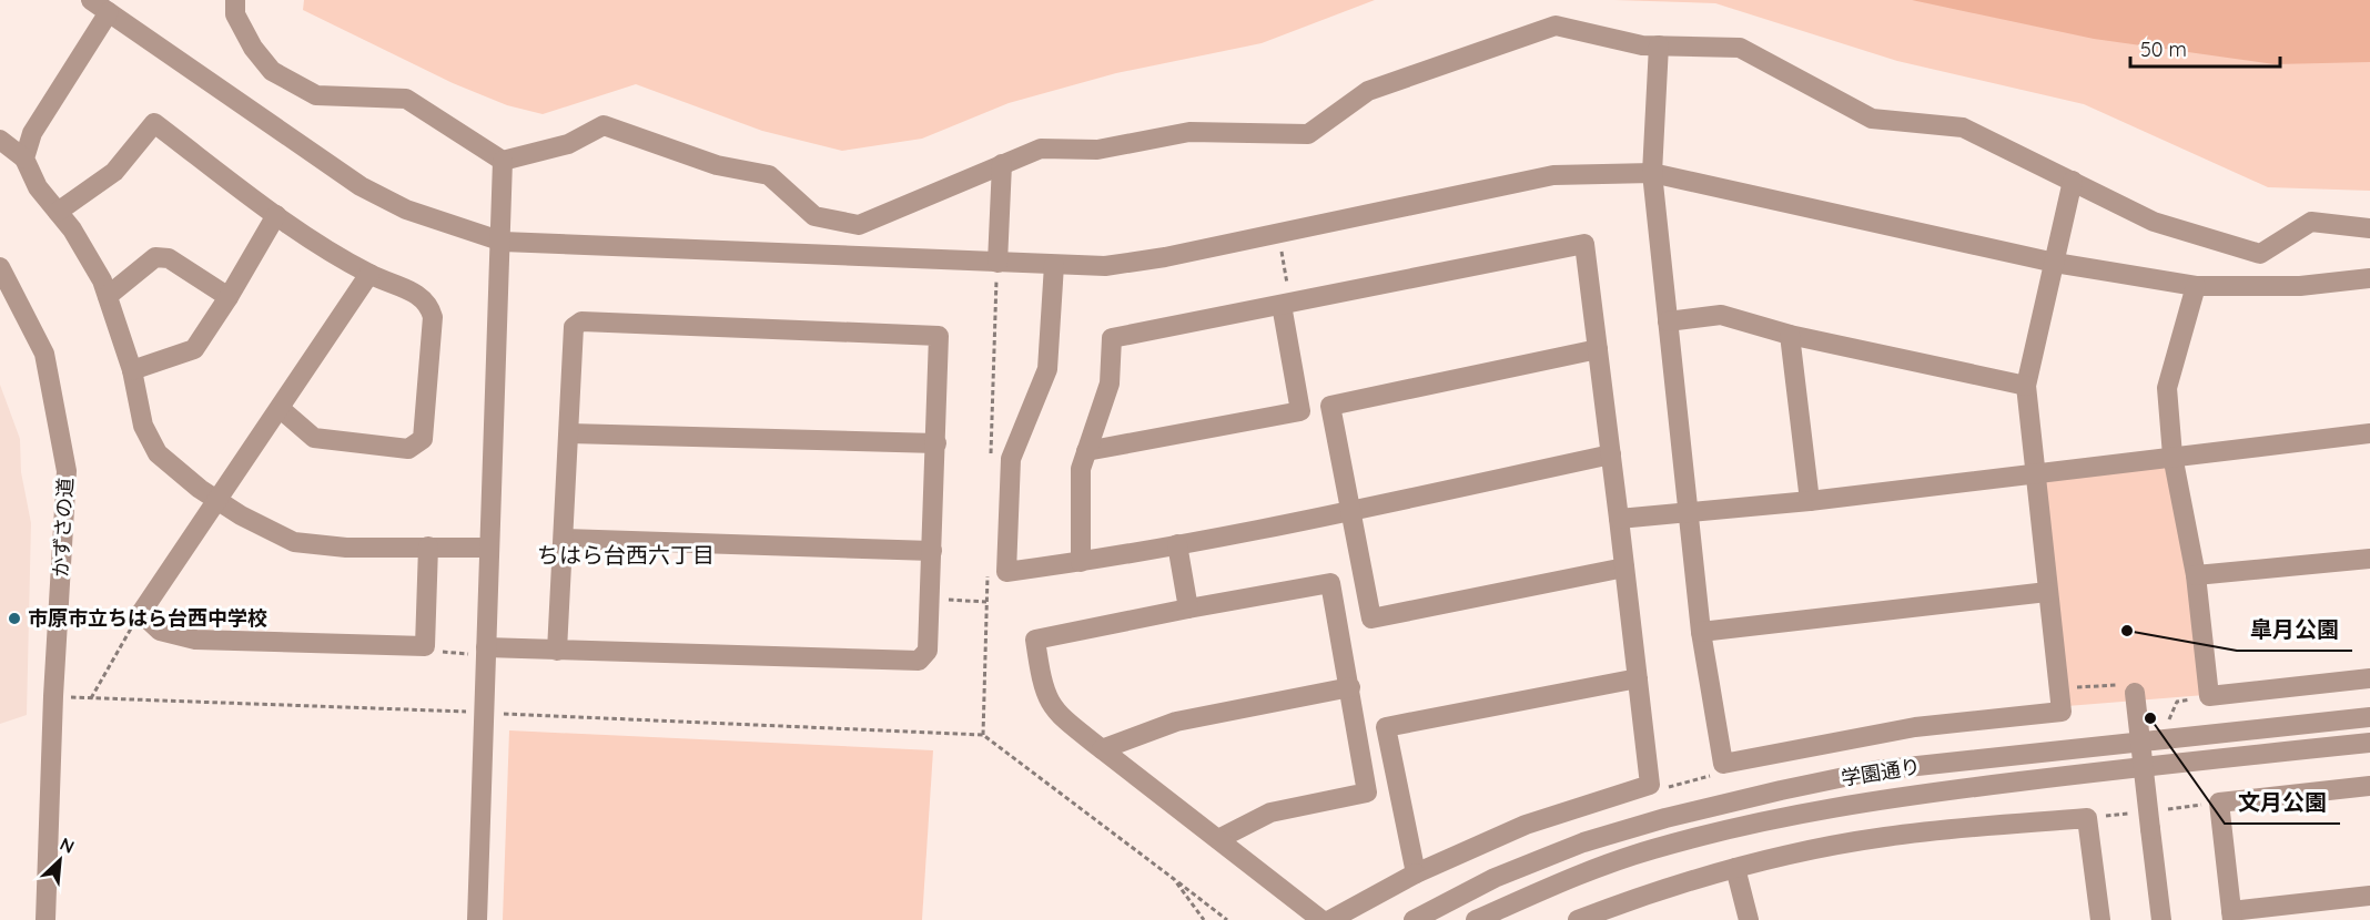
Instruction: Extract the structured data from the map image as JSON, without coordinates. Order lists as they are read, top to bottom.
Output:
{
  "streets": {
    "street": ["かずさの道", "学園通り"]
  },
  "districts": ["ちはら台西六丁目"],
  "places": ["市原市立ちはら台西中学校", "皐月公園", "文月公園"],
  "scale_bar": "50 m",
  "north": "top right"
}
